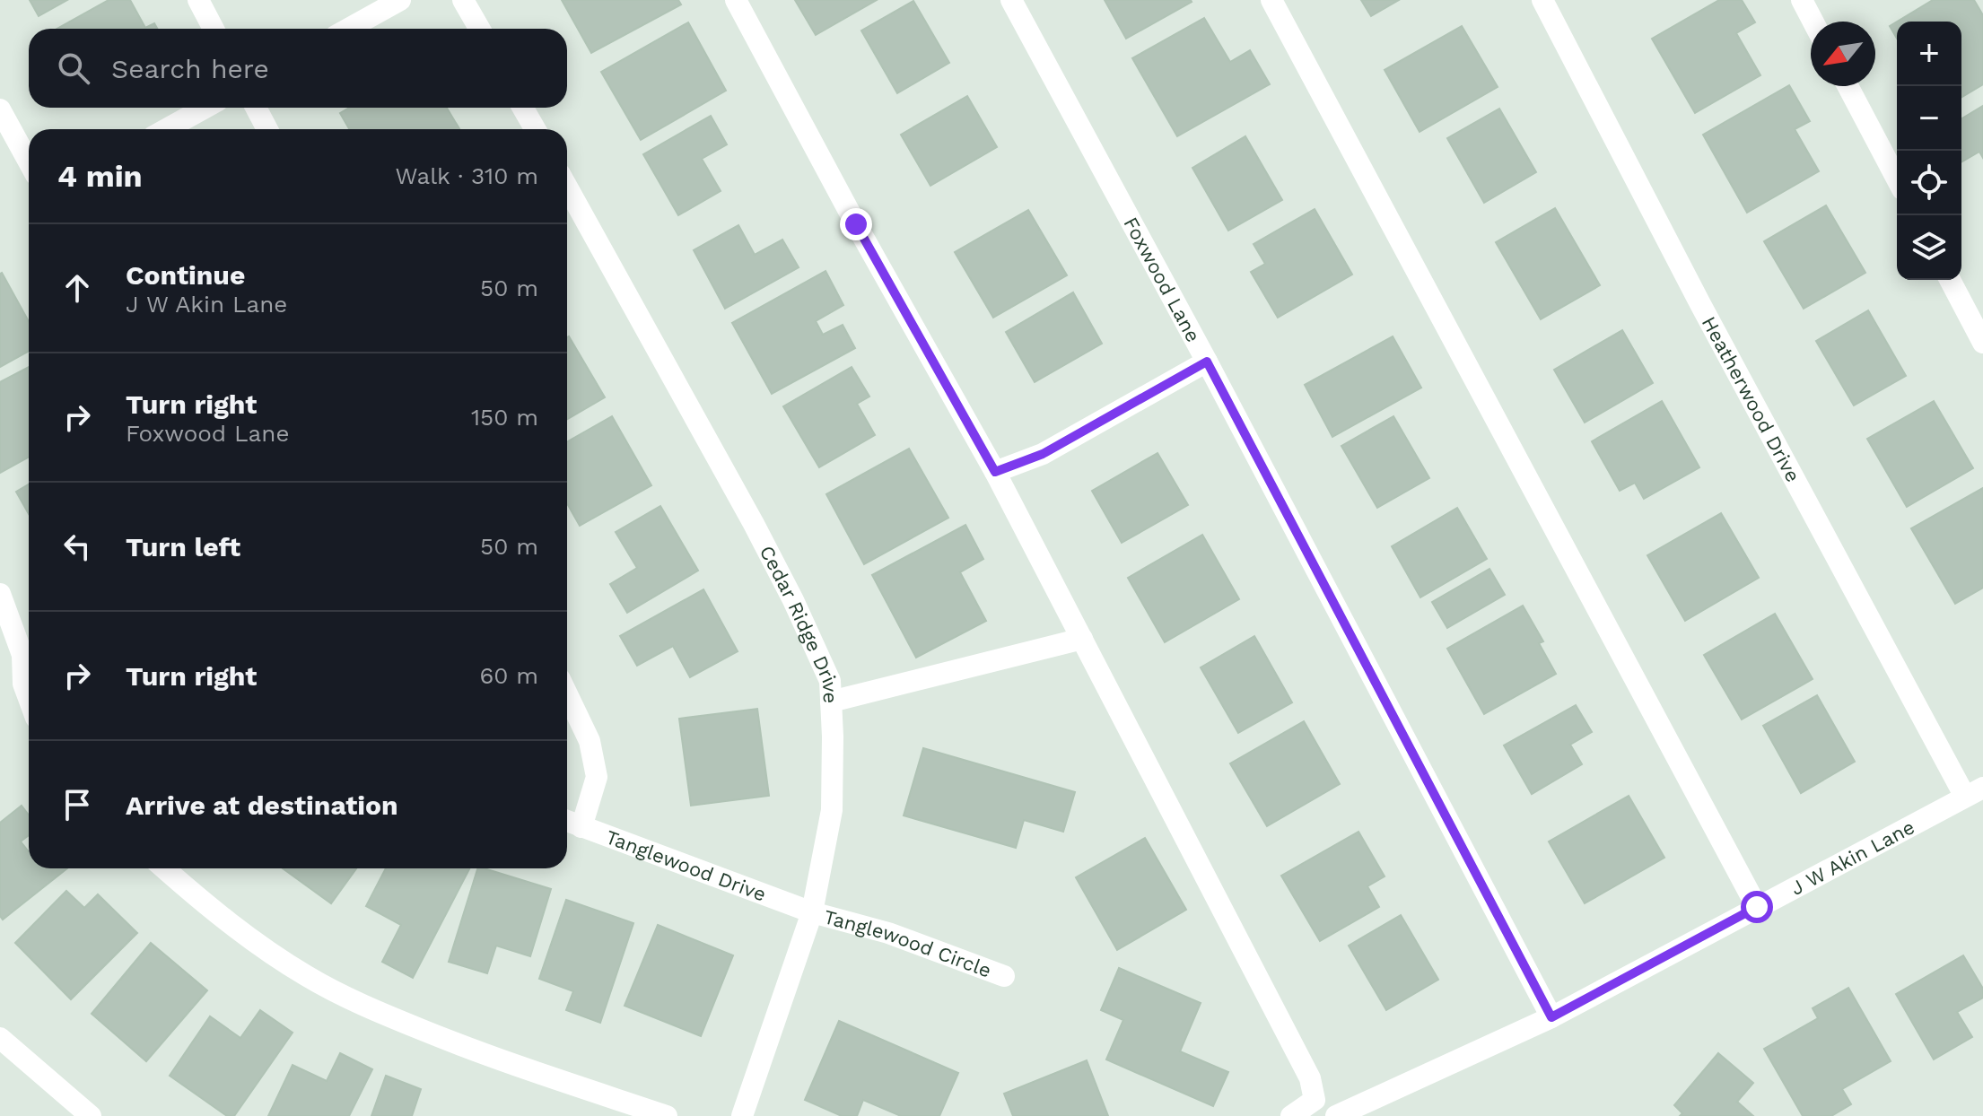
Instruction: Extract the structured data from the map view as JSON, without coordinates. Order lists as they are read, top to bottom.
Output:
{
  "streets": {
    "street": [
      "Foxwood Lane",
      "Heatherwood Drive",
      "Cedar Ridge Drive",
      "J W Akin Lane",
      "Tanglewood Drive",
      "Tanglewood Circle"
    ]
  },
  "crossings": [
    ["Foxwood Lane", "J W Akin Lane"],
    ["Heatherwood Drive", "J W Akin Lane"],
    ["Cedar Ridge Drive", "Tanglewood Drive"],
    ["Cedar Ridge Drive", "Tanglewood Circle"],
    ["Tanglewood Drive", "Tanglewood Circle"]
  ],
  "north": "bottom left",
  "page": {
    "map_buttons": ["+", "−"],
    "search": "Search here",
    "heading": ["4 min", "Walk · 310 m"],
    "list": [
      ["Continue", "J W Akin Lane", "50 m"],
      ["Turn right", "Foxwood Lane", "150 m"],
      ["Turn left", "50 m"],
      ["Turn right", "60 m"],
      "Arrive at destination"
    ]
  }
}
